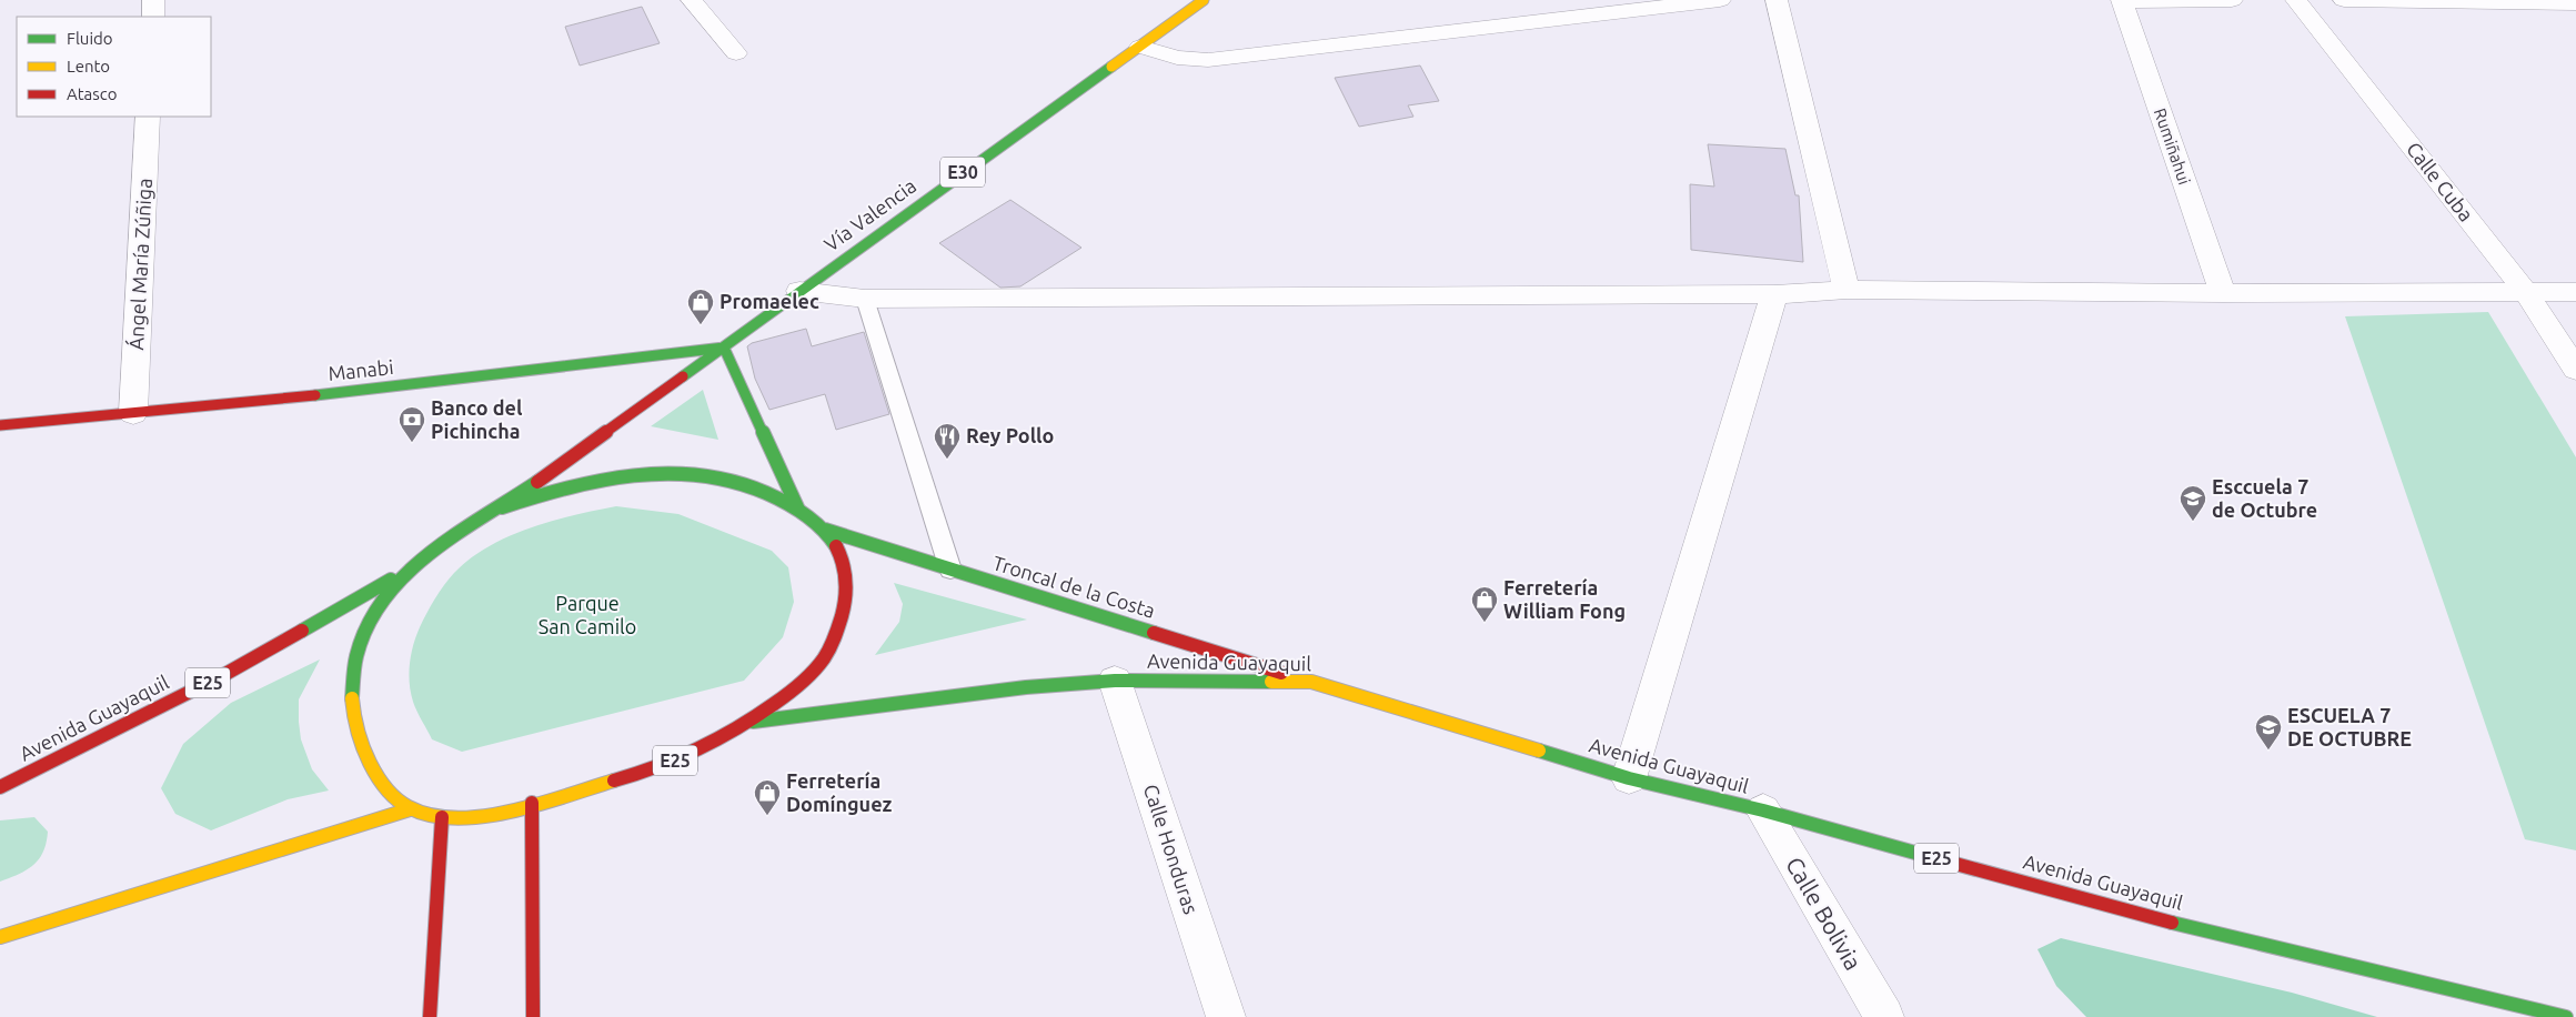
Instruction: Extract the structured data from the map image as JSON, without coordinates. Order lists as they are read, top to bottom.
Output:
{
  "streets": {
    "main road": [
      "E30",
      "Vía Valencia",
      "Manabi",
      "Troncal de la Costa",
      "Avenida Guayaquil",
      "E25"
    ],
    "street": [
      "Rumiñahui",
      "Calle Cuba",
      "Ángel María Zúñiga",
      "Calle Honduras",
      "Calle Bolivia"
    ]
  },
  "crossings": [
    ["Vía Valencia", "Manabi"],
    ["Vía Valencia", "E25"],
    ["Ángel María Zúñiga", "Manabi"],
    ["Troncal de la Costa", "Avenida Guayaquil"],
    ["Troncal de la Costa", "E25"],
    ["Avenida Guayaquil", "E25"],
    ["Avenida Guayaquil", "Calle Honduras"],
    ["Avenida Guayaquil", "Calle Bolivia"]
  ],
  "parks": ["Parque San Camilo"],
  "places": {
    "shop": ["Promaelec", "Ferretería William Fong", "Ferretería Domínguez"],
    "bank": ["Banco del Pichincha"],
    "restaurant": ["Rey Pollo"],
    "school or university": ["Esccuela 7 de Octubre", "ESCUELA 7 DE OCTUBRE"]
  },
  "legend": ["Fluido", "Lento", "Atasco"]
}
